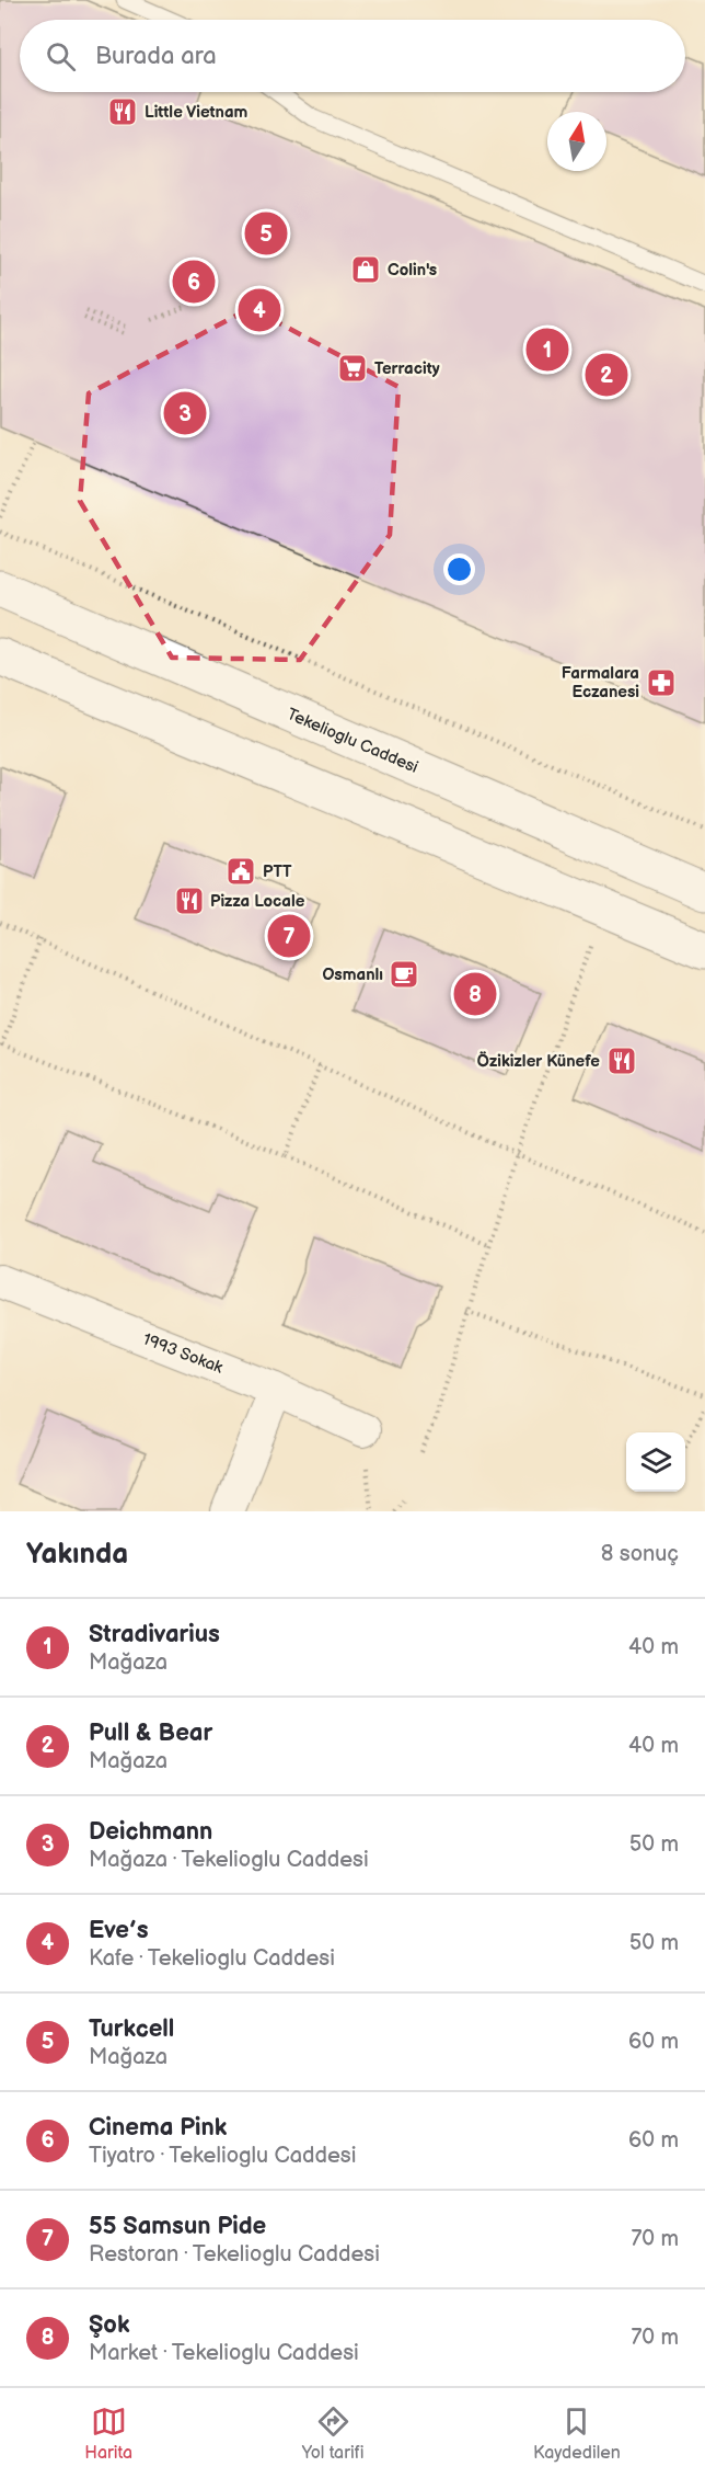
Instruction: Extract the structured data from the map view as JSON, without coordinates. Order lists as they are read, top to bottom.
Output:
{
  "streets": {
    "main road": ["Tekelioglu Caddesi"],
    "street": ["1993 Sokak"]
  },
  "places": {
    "restaurant": ["Little Vietnam", "Pizza Locale", "Özikizler Künefe"],
    "shop": ["Colin's"],
    "supermarket": ["Terracity"],
    "pharmacy": ["Farmalara Eczanesi"],
    "public building": ["PTT"],
    "cafe": ["Osmanlı"]
  },
  "north": "top",
  "page": {
    "search": "Burada ara",
    "pins": [
      "5",
      "6",
      "4",
      "1",
      "2",
      "3",
      "7",
      "8"
    ],
    "heading": ["Yakında", "8 sonuç"],
    "list": [
      {
        "mark": "1",
        "name": "Stradivarius",
        "note": "Mağaza",
        "value": "40 m"
      },
      {
        "mark": "2",
        "name": "Pull & Bear",
        "note": "Mağaza",
        "value": "40 m"
      },
      {
        "mark": "3",
        "name": "Deichmann",
        "note": "Mağaza · Tekelioglu Caddesi",
        "value": "50 m"
      },
      {
        "mark": "4",
        "name": "Eve’s",
        "note": "Kafe · Tekelioglu Caddesi",
        "value": "50 m"
      },
      {
        "mark": "5",
        "name": "Turkcell",
        "note": "Mağaza",
        "value": "60 m"
      },
      {
        "mark": "6",
        "name": "Cinema Pink",
        "note": "Tiyatro · Tekelioglu Caddesi",
        "value": "60 m"
      },
      {
        "mark": "7",
        "name": "55 Samsun Pide",
        "note": "Restoran · Tekelioglu Caddesi",
        "value": "70 m"
      },
      {
        "mark": "8",
        "name": "Şok",
        "note": "Market · Tekelioglu Caddesi",
        "value": "70 m"
      }
    ],
    "nav": ["Harita", "Yol tarifi", "Kaydedilen"]
  }
}
